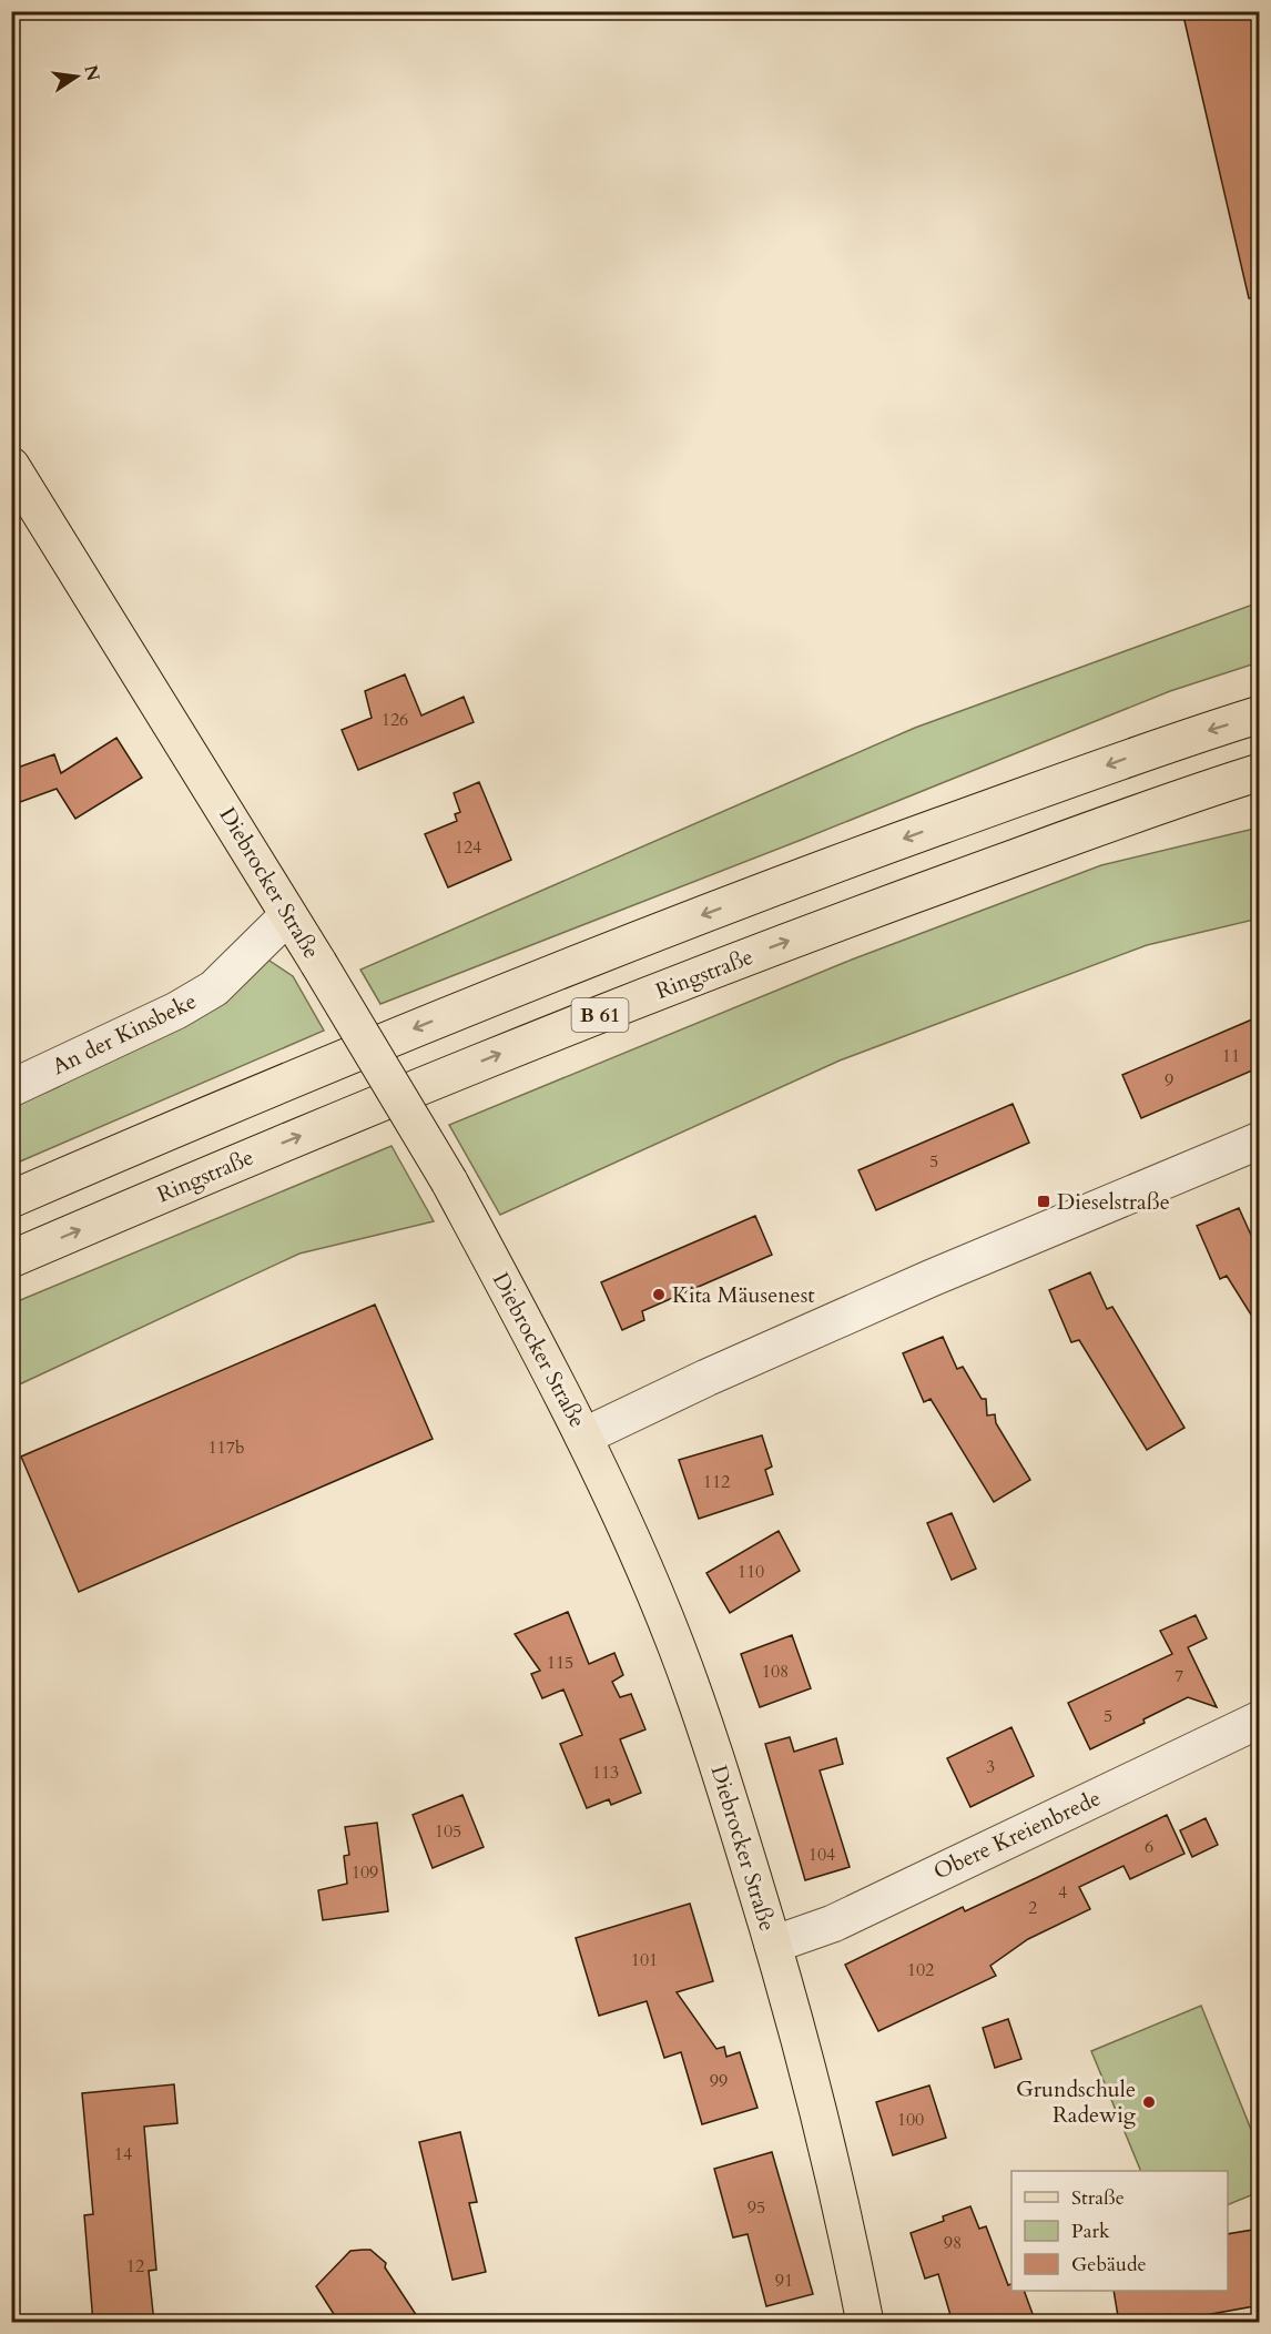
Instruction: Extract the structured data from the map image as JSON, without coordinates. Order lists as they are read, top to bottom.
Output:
{
  "streets": {
    "main road": ["Diebrocker Straße", "Ringstraße", "B 61"],
    "street": ["An der Kinsbeke", "Obere Kreienbrede"]
  },
  "crossings": [
    ["Diebrocker Straße", "An der Kinsbeke"],
    ["Diebrocker Straße", "Obere Kreienbrede"]
  ],
  "places": {
    "transit": ["Dieselstraße"],
    "other": ["Kita Mäusenest", "Grundschule Radewig"]
  },
  "house_numbers": [
    "126",
    "124",
    "11",
    "9",
    "5",
    "117b",
    "112",
    "110",
    "115",
    "108",
    "7",
    "5",
    "3",
    "113",
    "105",
    "6",
    "104",
    "109",
    "4",
    "2",
    "101",
    "102",
    "99",
    "100",
    "14",
    "95",
    "98",
    "12",
    "91"
  ],
  "legend": ["Straße", "Park", "Gebäude"],
  "north": "right"
}
